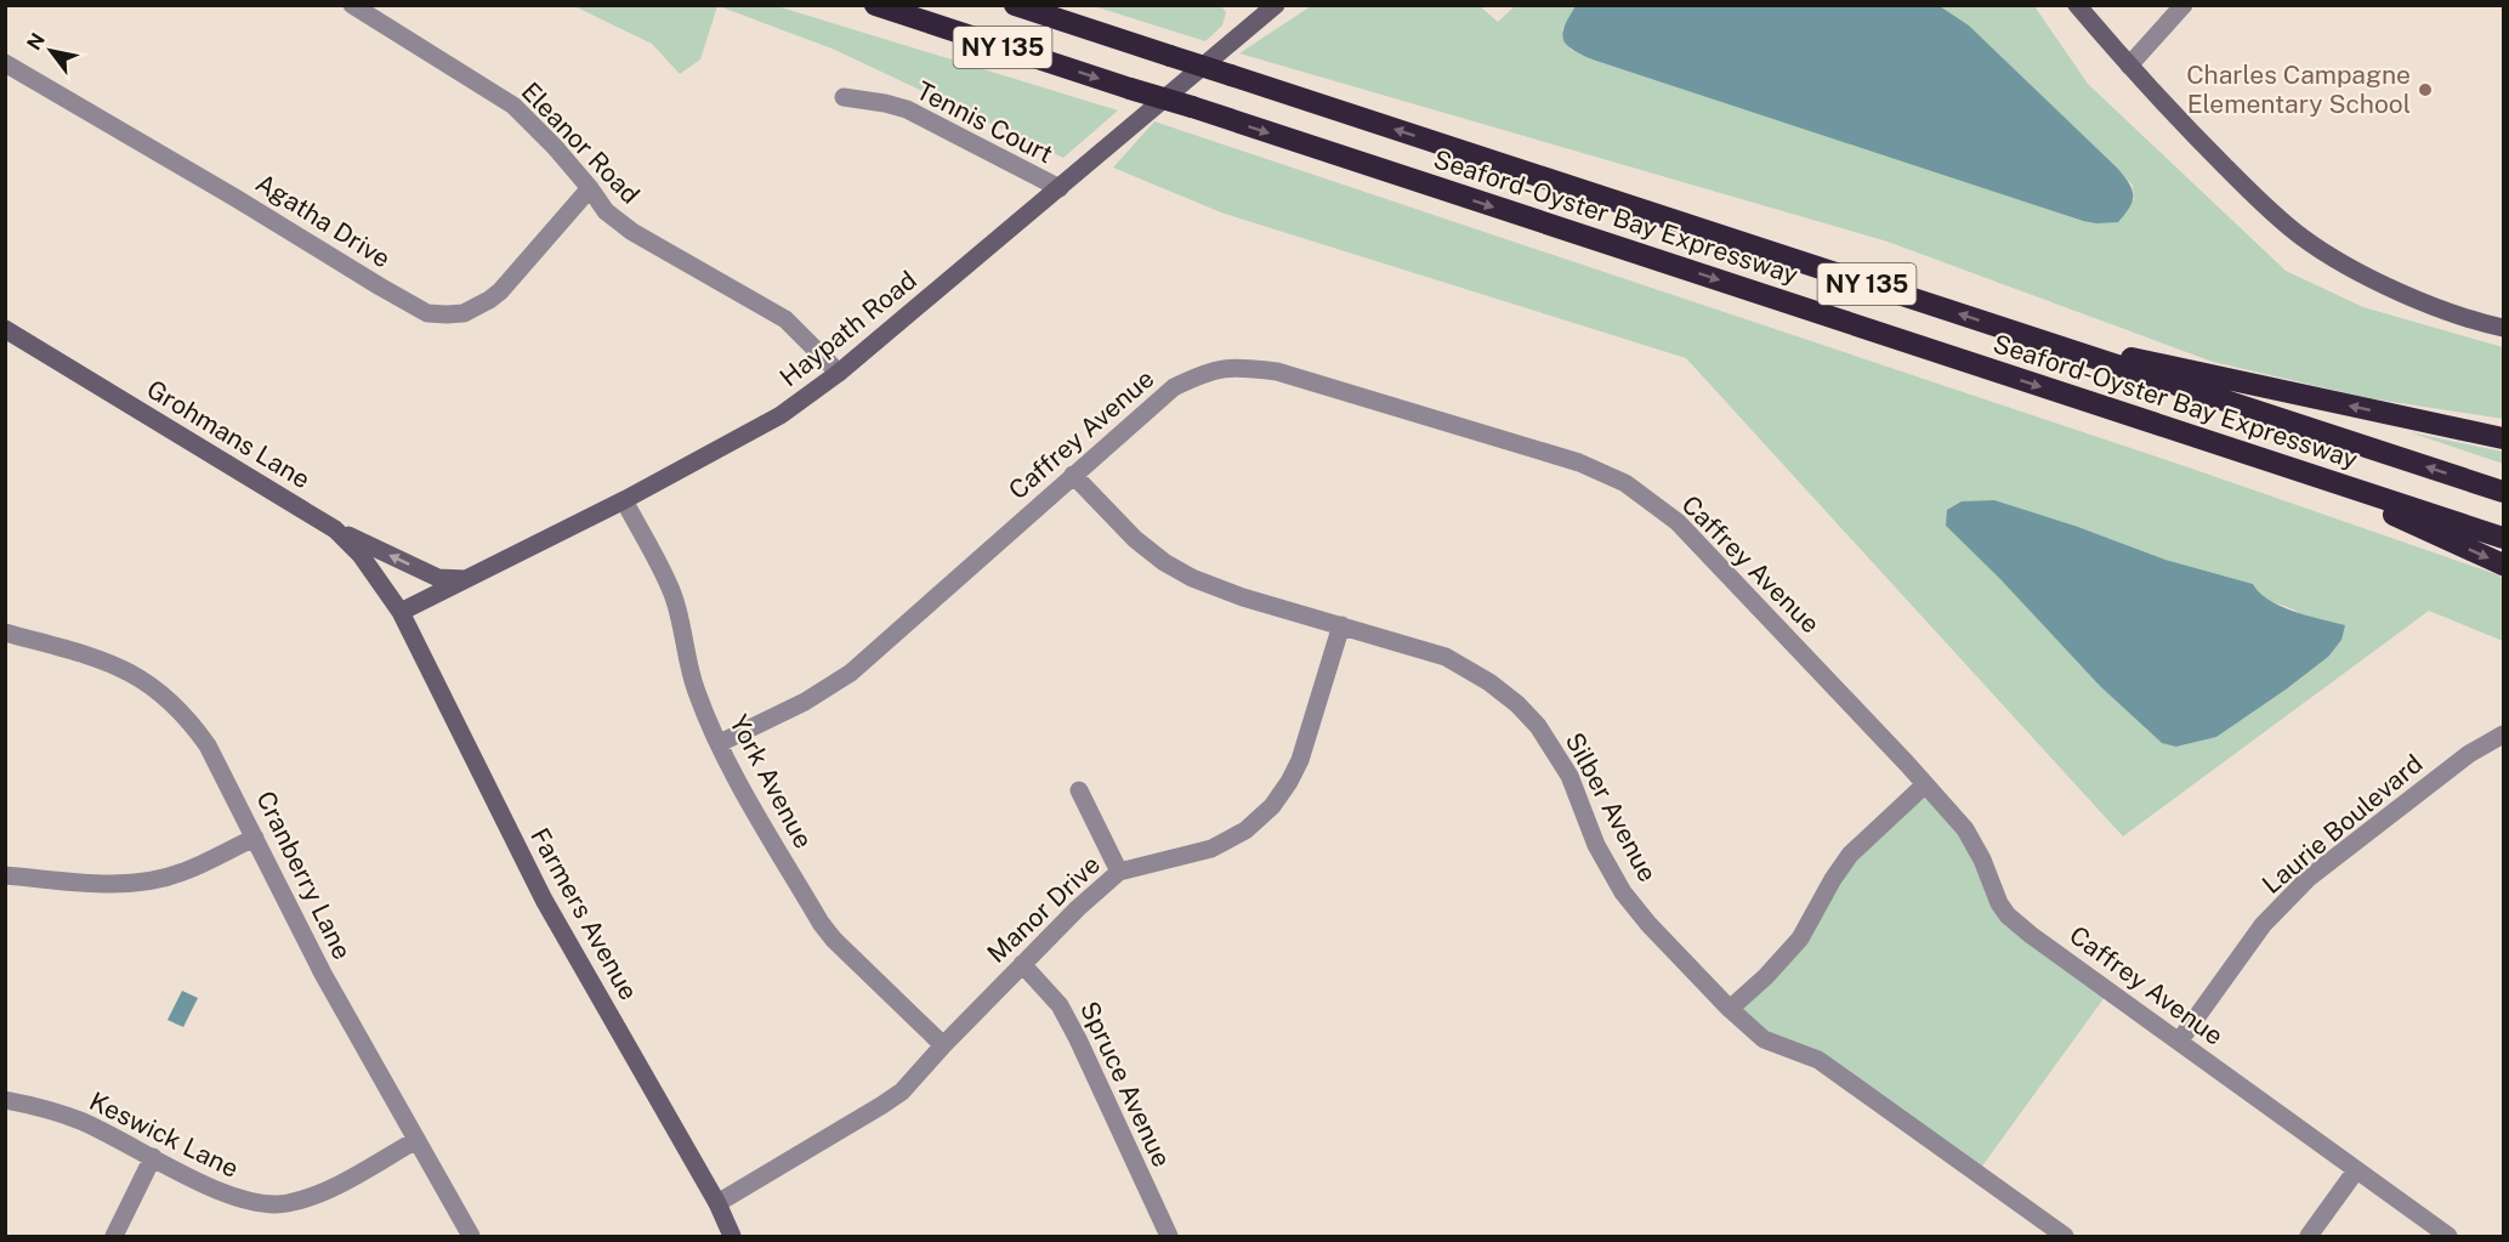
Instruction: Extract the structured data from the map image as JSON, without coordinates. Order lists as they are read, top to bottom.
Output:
{
  "streets": {
    "highway": ["NY 135", "Seaford-Oyster Bay Expressway"],
    "street": [
      "Tennis Court",
      "Eleanor Road",
      "Agatha Drive",
      "Haypath Road",
      "Grohmans Lane",
      "Caffrey Avenue",
      "York Avenue",
      "Silber Avenue",
      "Laurie Boulevard",
      "Cranberry Lane",
      "Manor Drive",
      "Farmers Avenue",
      "Spruce Avenue",
      "Keswick Lane"
    ]
  },
  "crossings": [
    ["Tennis Court", "Haypath Road"],
    ["Eleanor Road", "Agatha Drive"],
    ["Eleanor Road", "Haypath Road"],
    ["Haypath Road", "Grohmans Lane"],
    ["Haypath Road", "York Avenue"],
    ["Haypath Road", "Farmers Avenue"],
    ["Grohmans Lane", "Farmers Avenue"],
    ["Caffrey Avenue", "York Avenue"],
    ["Caffrey Avenue", "Silber Avenue"],
    ["Caffrey Avenue", "Laurie Boulevard"],
    ["York Avenue", "Manor Drive"],
    ["Silber Avenue", "Manor Drive"],
    ["Cranberry Lane", "Keswick Lane"],
    ["Manor Drive", "Farmers Avenue"],
    ["Manor Drive", "Spruce Avenue"]
  ],
  "places": ["Charles Campagne Elementary School"],
  "north": "top left"
}
